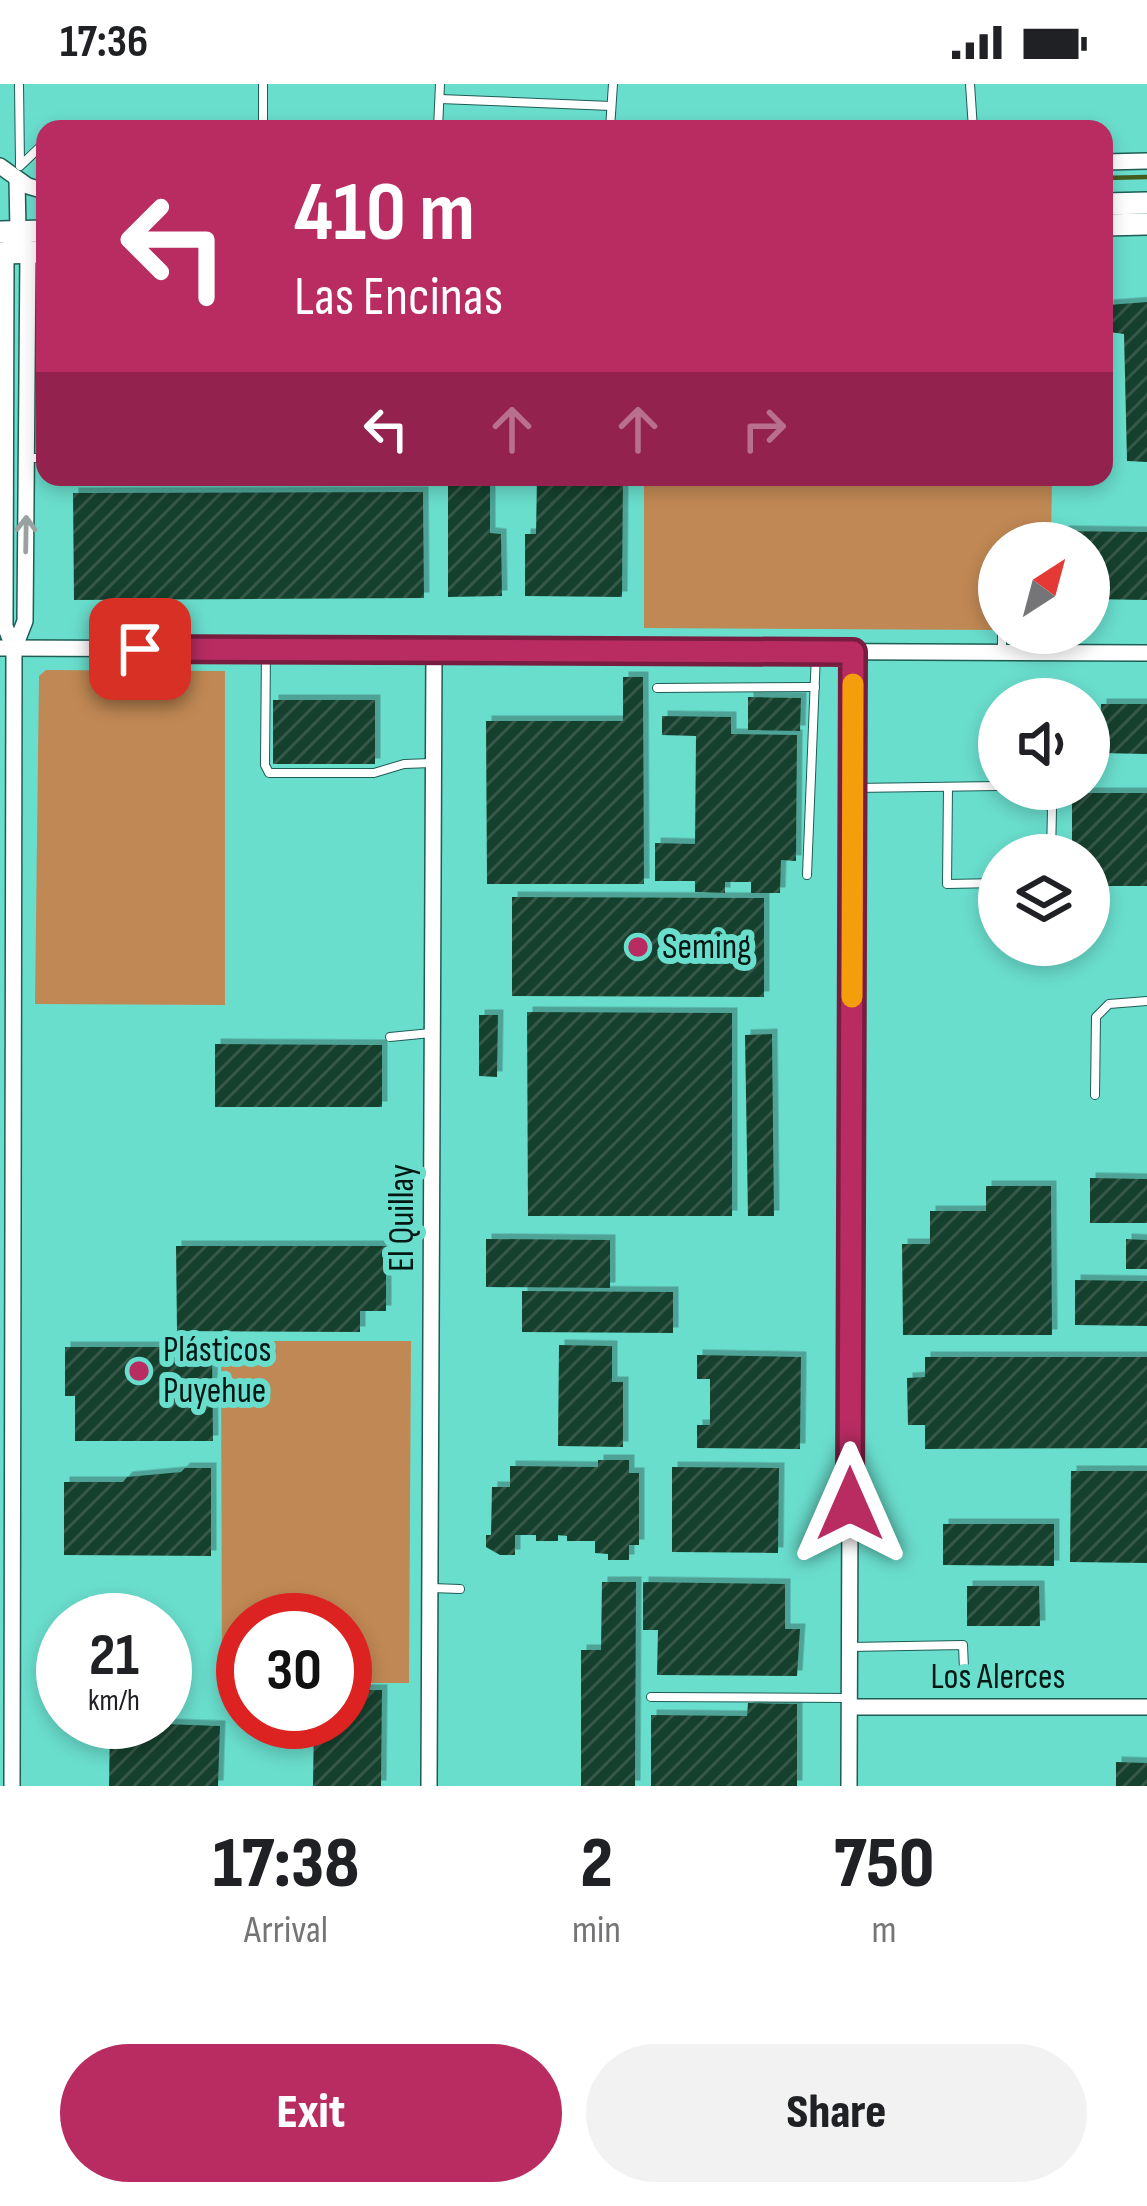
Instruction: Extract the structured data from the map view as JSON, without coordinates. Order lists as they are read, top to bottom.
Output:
{
  "streets": {
    "street": ["El Quillay", "Los Alerces"]
  },
  "places": ["Seming", "Plásticos Puyehue"],
  "north": "top right",
  "page": {
    "status": "17:36",
    "turn": ["410 m", "Las Encinas"],
    "speed": "21 km/h",
    "limit": "30",
    "eta": [
      "17:38",
      "Arrival",
      "2",
      "min",
      "750",
      "m"
    ],
    "buttons": ["Exit", "Share"]
  }
}
